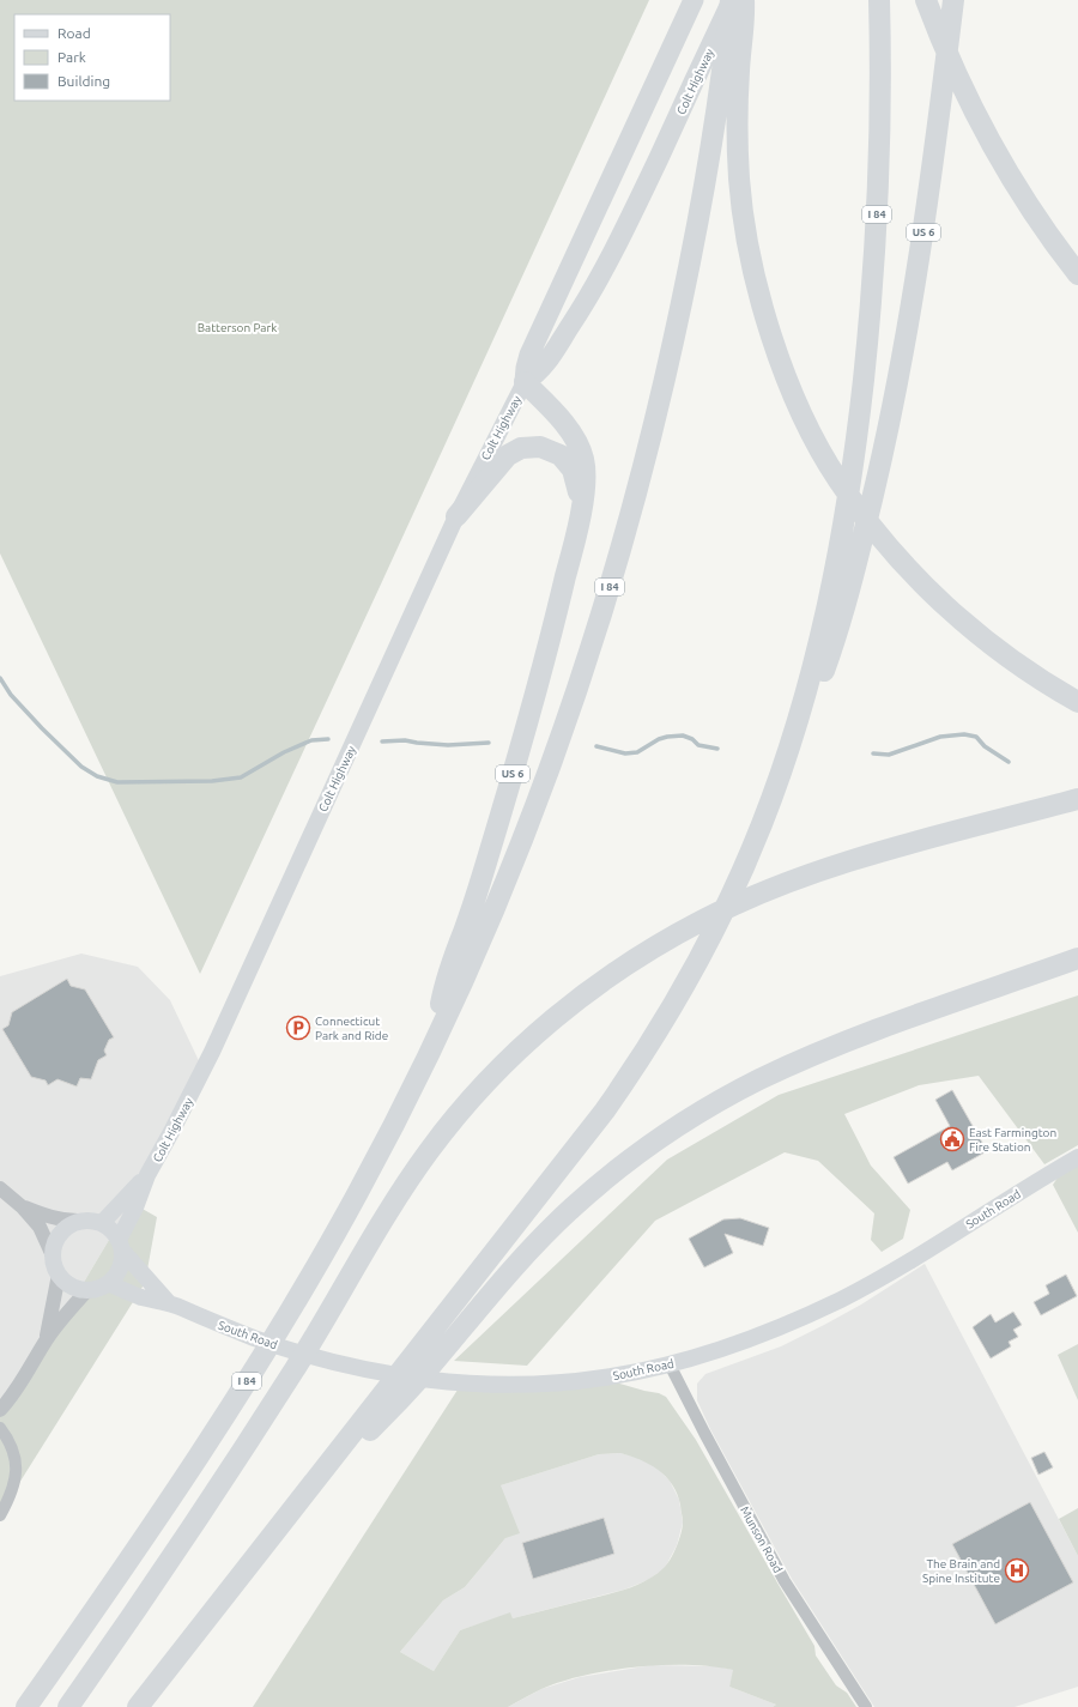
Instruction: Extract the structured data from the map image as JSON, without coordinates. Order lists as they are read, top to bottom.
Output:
{
  "streets": {
    "highway": ["Colt Highway", "I 84", "US 6"],
    "main road": ["South Road"],
    "street": ["Munson Road"]
  },
  "crossings": [
    ["Colt Highway", "I 84"],
    ["Colt Highway", "US 6"],
    ["Colt Highway", "South Road"],
    ["I 84", "US 6"],
    ["South Road", "Munson Road"]
  ],
  "parks": ["Batterson Park"],
  "places": {
    "parking": ["Connecticut Park and Ride"],
    "public building": ["East Farmington Fire Station"],
    "hospital": ["The Brain and Spine Institute"]
  },
  "legend": ["Road", "Park", "Building"]
}
